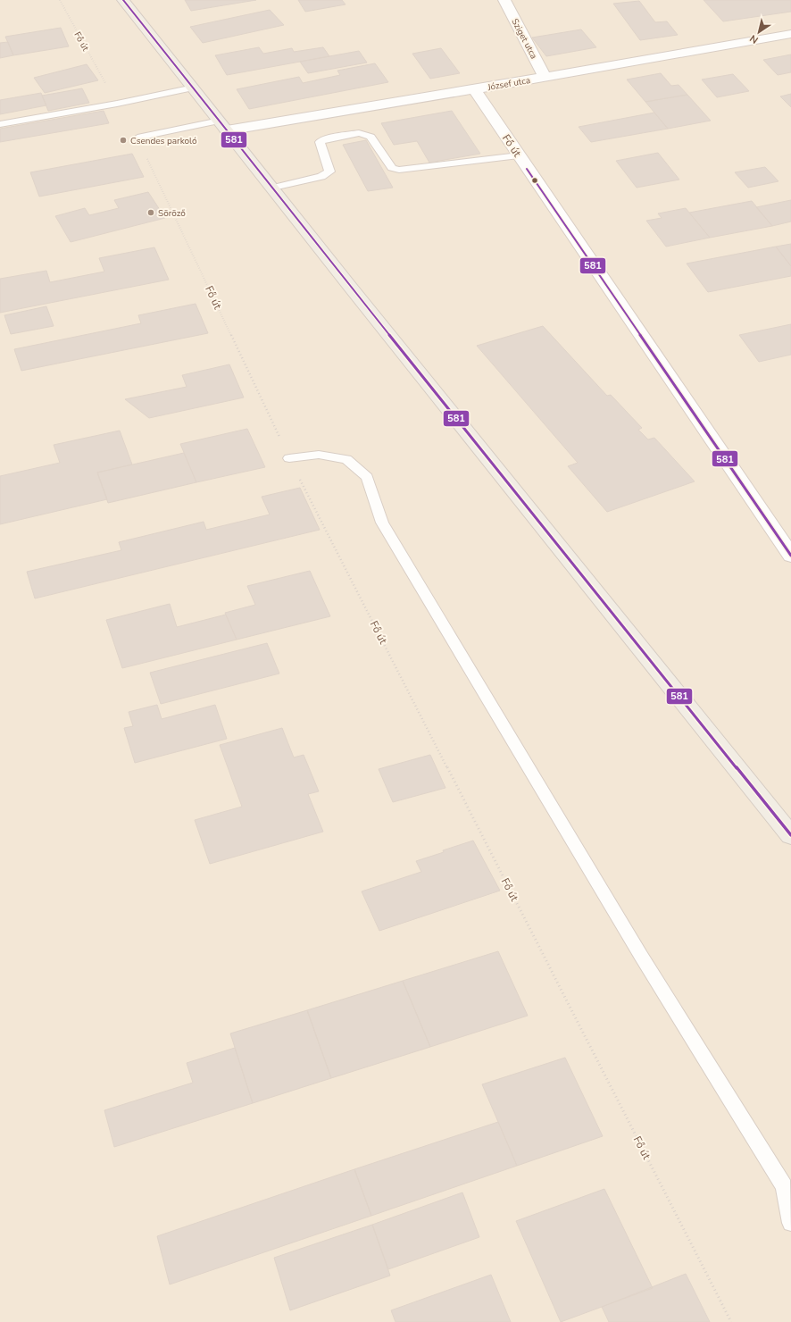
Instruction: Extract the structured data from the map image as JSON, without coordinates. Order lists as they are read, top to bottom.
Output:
{
  "streets": {
    "street": ["Sziget utca", "Fő út", "József utca"]
  },
  "crossings": [
    ["Sziget utca", "József utca"],
    ["Fő út", "József utca"]
  ],
  "places": ["Csendes parkoló", "Söröző"],
  "lines": ["transit line 581"],
  "north": "bottom left"
}
